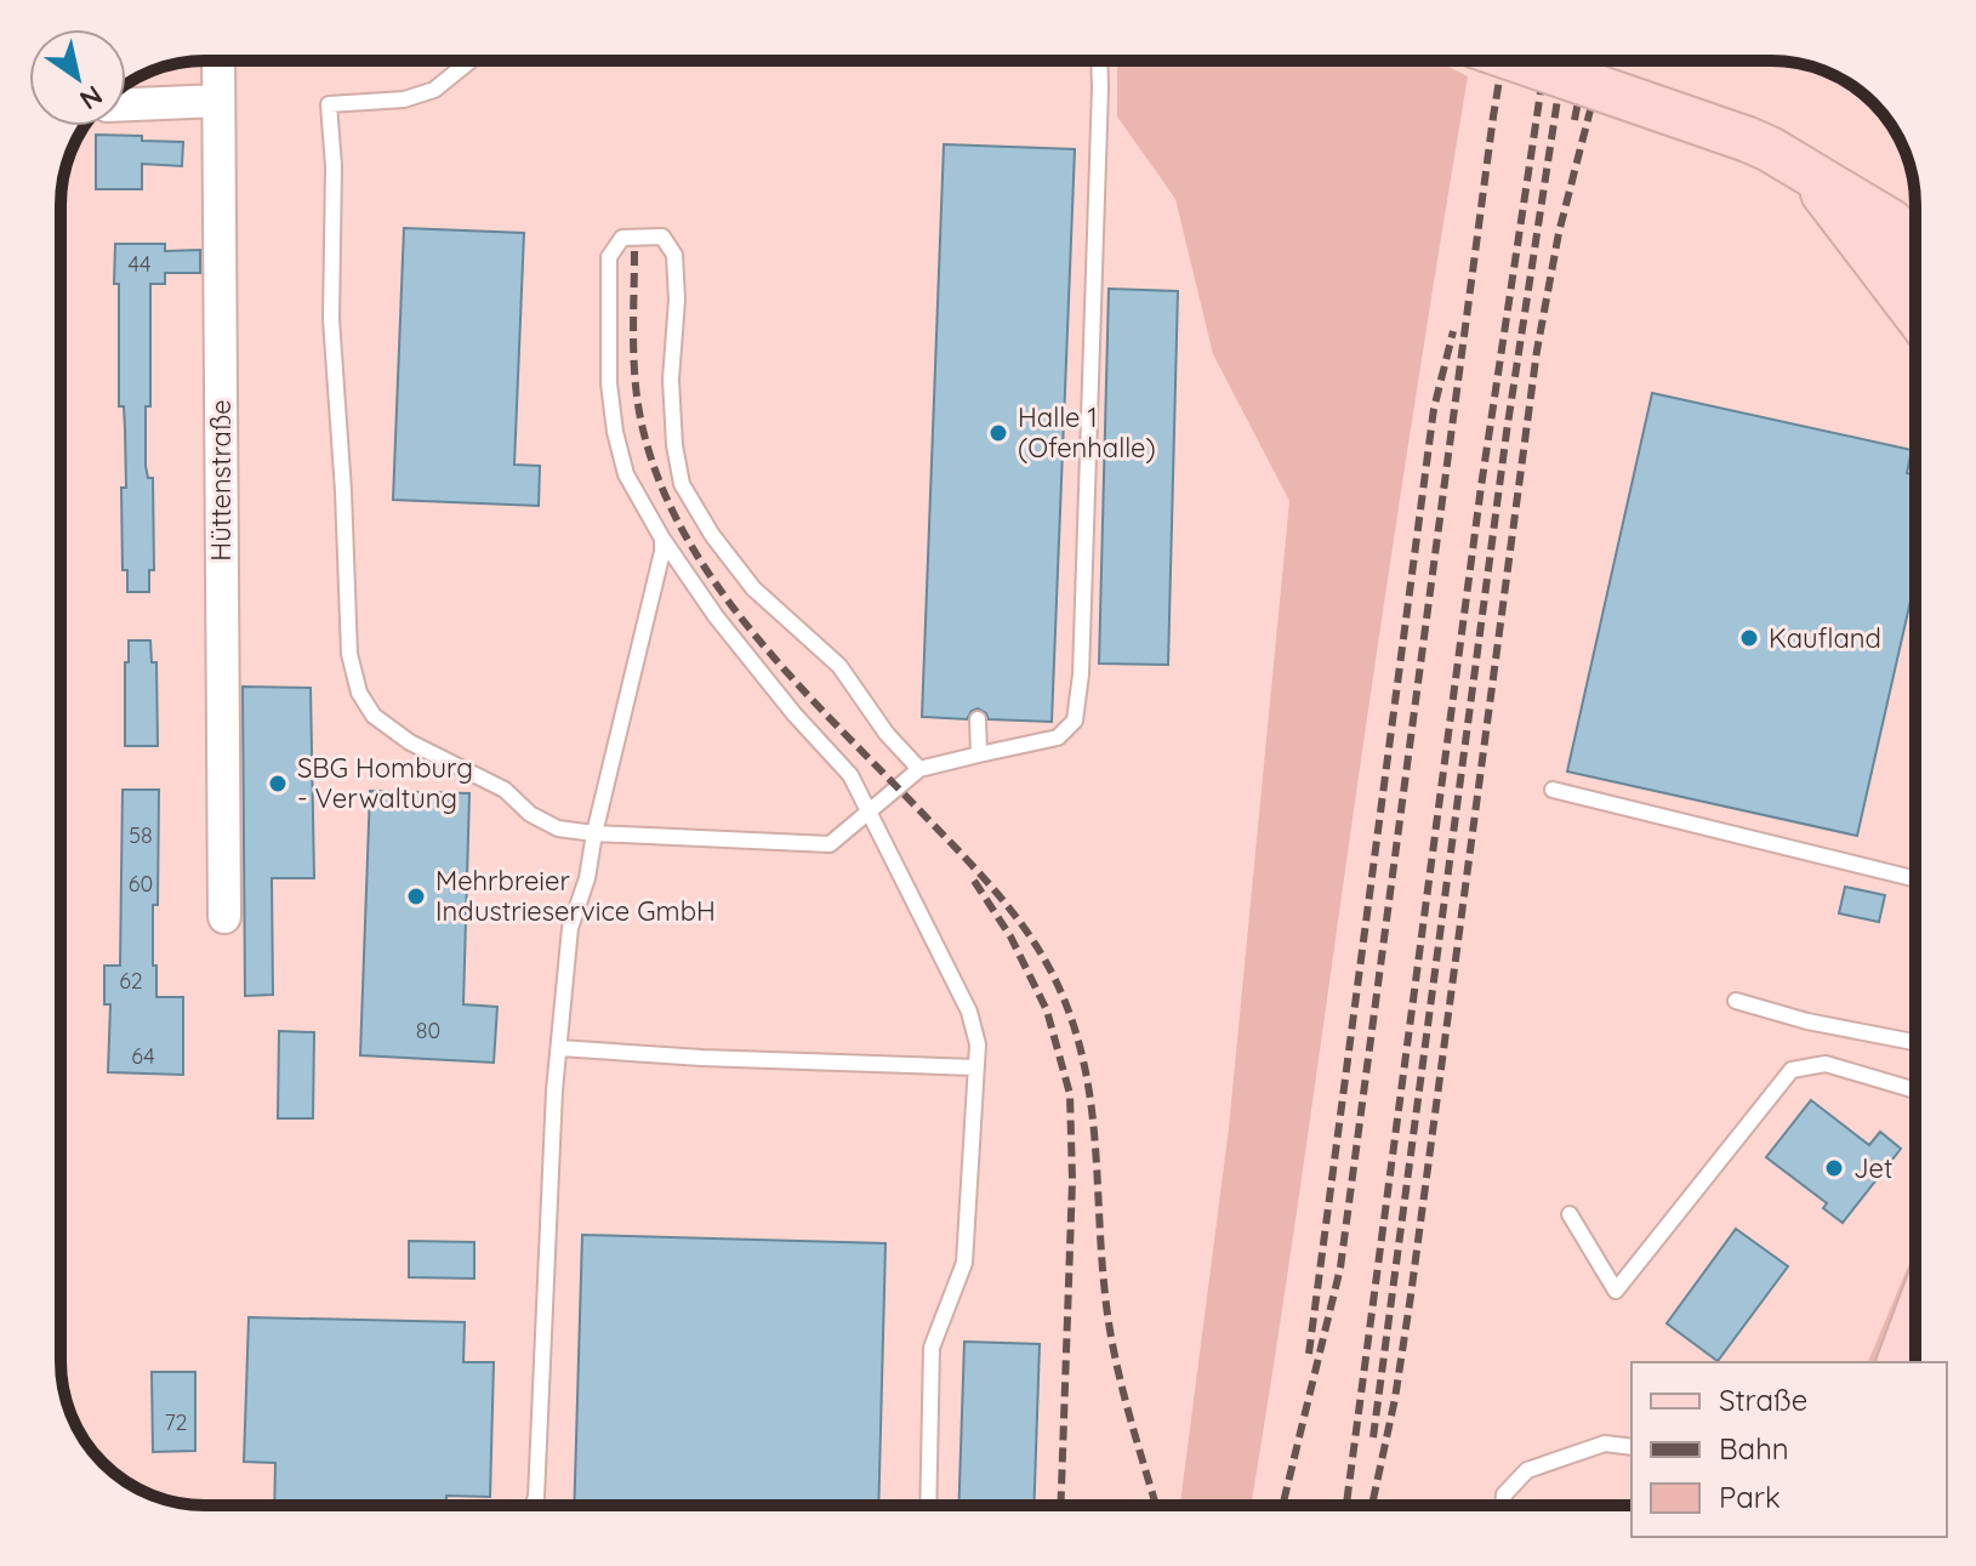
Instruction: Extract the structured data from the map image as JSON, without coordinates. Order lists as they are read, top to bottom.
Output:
{
  "streets": {
    "street": ["Hüttenstraße"]
  },
  "places": [
    "Halle 1 (Ofenhalle)",
    "Kaufland",
    "SBG Homburg - Verwaltung",
    "Mehrbreier Industrieservice GmbH",
    "Jet"
  ],
  "house_numbers": [
    "44",
    "58",
    "60",
    "62",
    "80",
    "64",
    "72"
  ],
  "legend": ["Straße", "Bahn", "Park"],
  "north": "bottom right"
}
